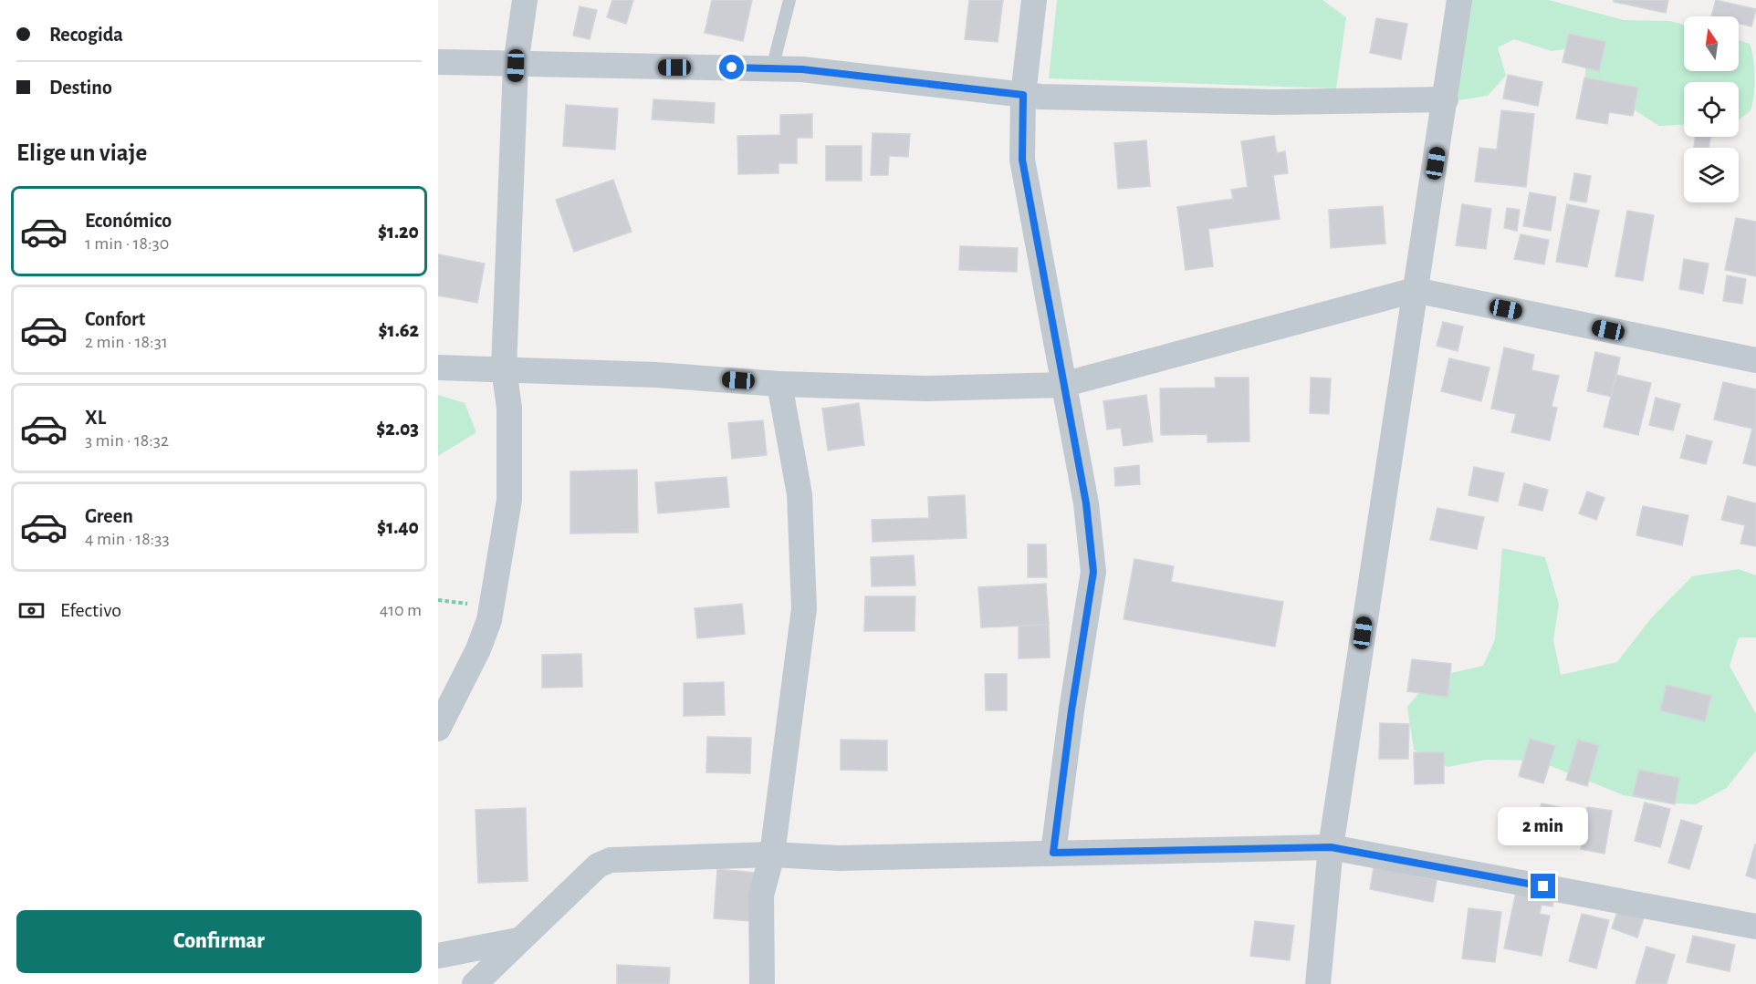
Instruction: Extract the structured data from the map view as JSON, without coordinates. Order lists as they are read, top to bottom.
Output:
{
  "north": "top",
  "page": {
    "banner": ["Recogida", "Destino"],
    "heading": "Elige un viaje",
    "list": [
      {
        "name": "Económico",
        "note": "1 min · 18:30",
        "value": "$1.20"
      },
      {
        "name": "Confort",
        "note": "2 min · 18:31",
        "value": "$1.62"
      },
      {
        "name": "XL",
        "note": "3 min · 18:32",
        "value": "$2.03"
      },
      {
        "name": "Green",
        "note": "4 min · 18:33",
        "value": "$1.40"
      }
    ],
    "pay": ["Efectivo", "410 m"],
    "bubble": "2 min",
    "buttons": "Confirmar"
  }
}
